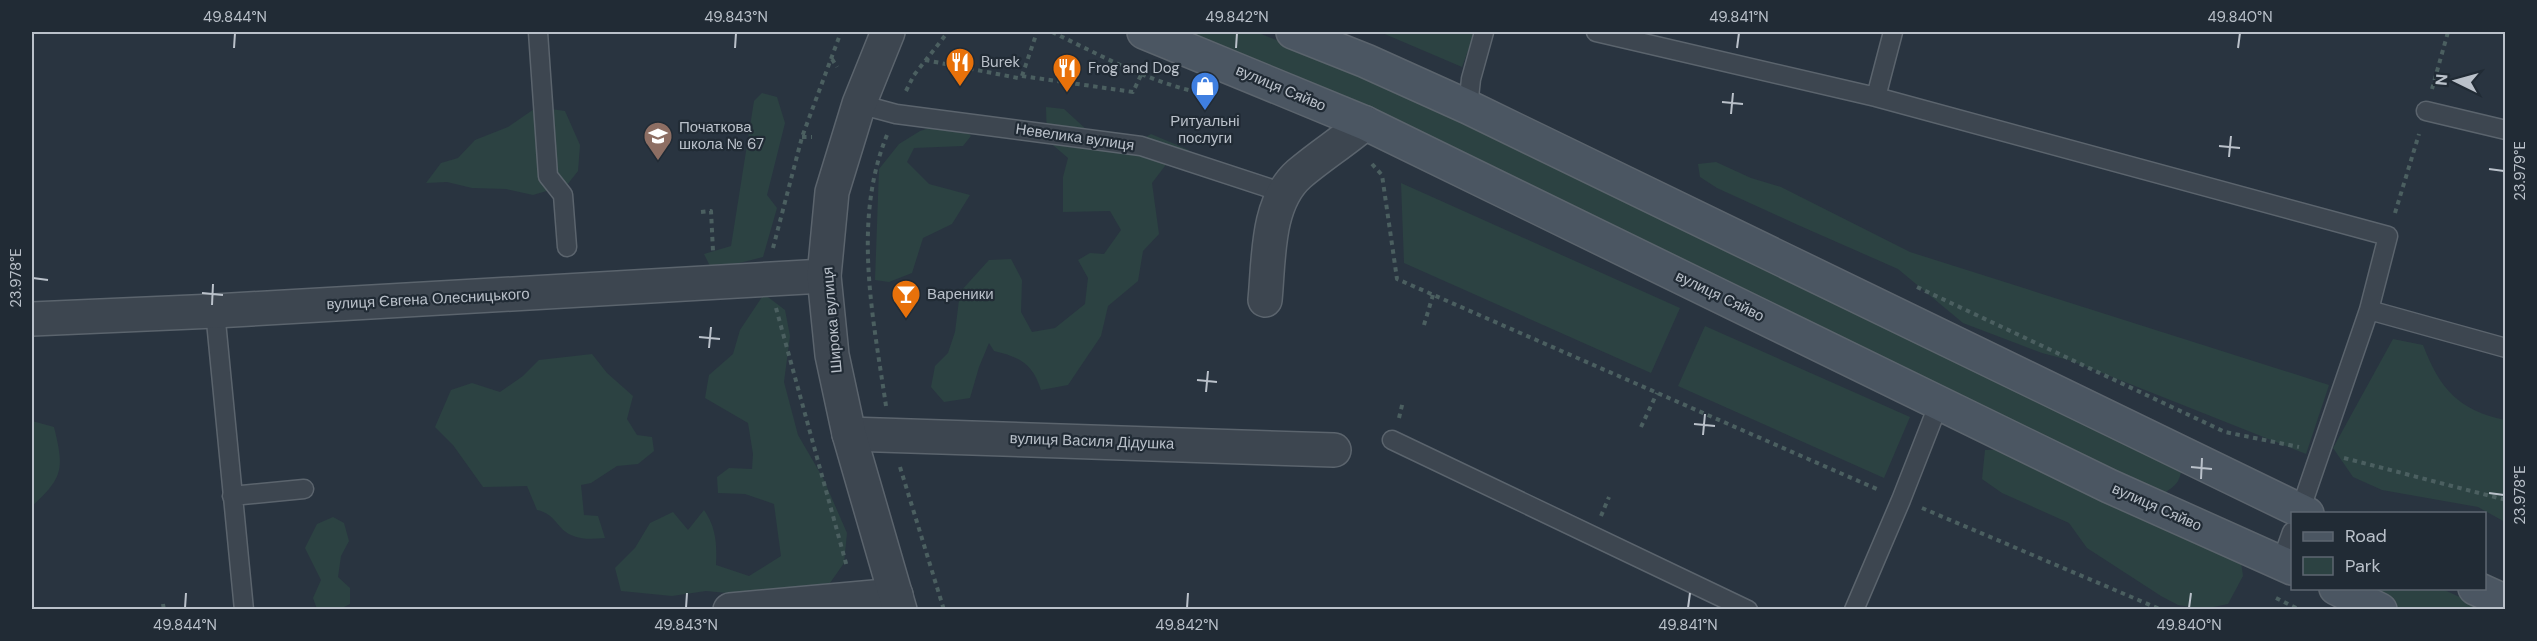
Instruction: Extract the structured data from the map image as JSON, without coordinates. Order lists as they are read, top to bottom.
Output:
{
  "streets": {
    "main road": ["вулиця Сяйво"],
    "street": ["вулиця Євгена Олесницького", "Широка вулиця", "вулиця Василя Дідушка"],
    "lane": ["Невелика вулиця"]
  },
  "crossings": [
    ["Невелика вулиця", "Широка вулиця"],
    ["вулиця Євгена Олесницького", "Широка вулиця"],
    ["Широка вулиця", "вулиця Василя Дідушка"]
  ],
  "places": {
    "restaurant": ["Burek", "Frog and Dog"],
    "shop": ["Ритуальні послуги"],
    "school or university": ["Початкова школа № 67"],
    "bar": ["Вареники"]
  },
  "legend": ["Road", "Park"],
  "north": "left",
  "coordinates": [
    "49.844°N",
    "49.843°N",
    "49.842°N",
    "49.841°N",
    "49.840°N",
    "23.979°E",
    "23.978°E"
  ]
}
